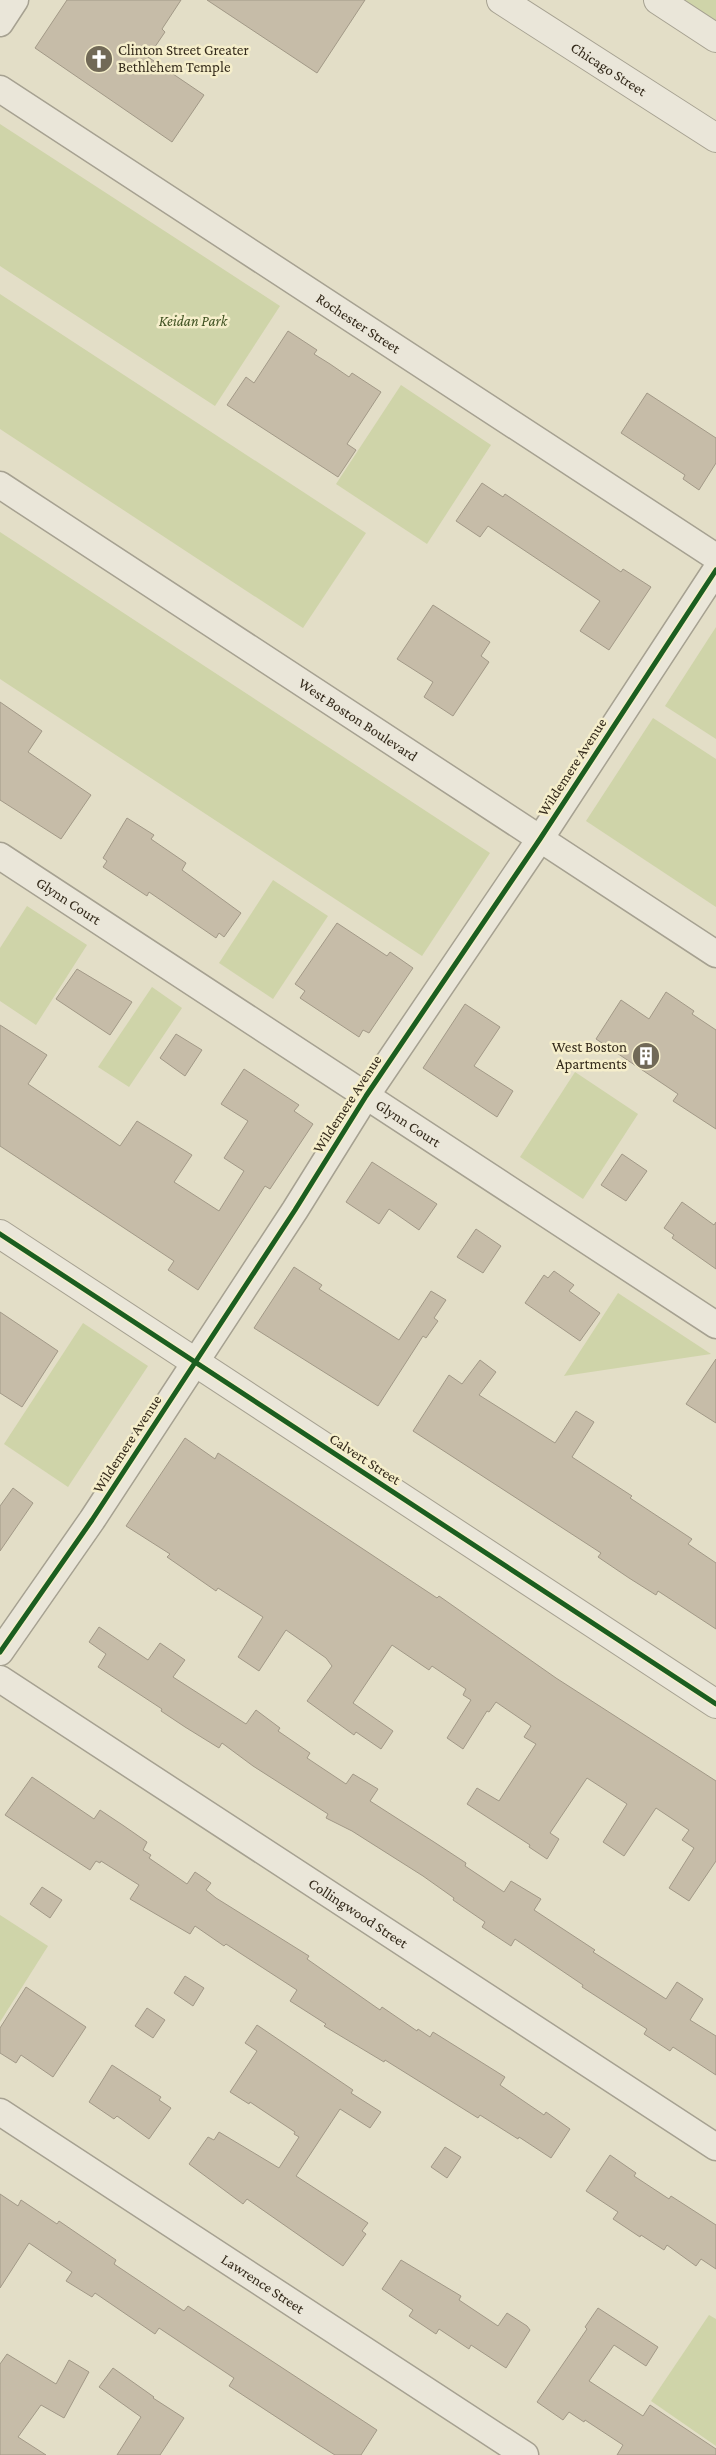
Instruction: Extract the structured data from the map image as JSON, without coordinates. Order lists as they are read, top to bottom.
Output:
{
  "streets": {
    "street": [
      "Chicago Street",
      "Rochester Street",
      "West Boston Boulevard",
      "Wildemere Avenue",
      "Glynn Court",
      "Calvert Street",
      "Collingwood Street",
      "Lawrence Street"
    ]
  },
  "crossings": [
    ["West Boston Boulevard", "Wildemere Avenue"],
    ["Wildemere Avenue", "Glynn Court"],
    ["Wildemere Avenue", "Calvert Street"]
  ],
  "parks": ["Keidan Park"],
  "places": {
    "church": ["Clinton Street Greater Bethlehem Temple"],
    "building": ["West Boston Apartments"]
  }
}
